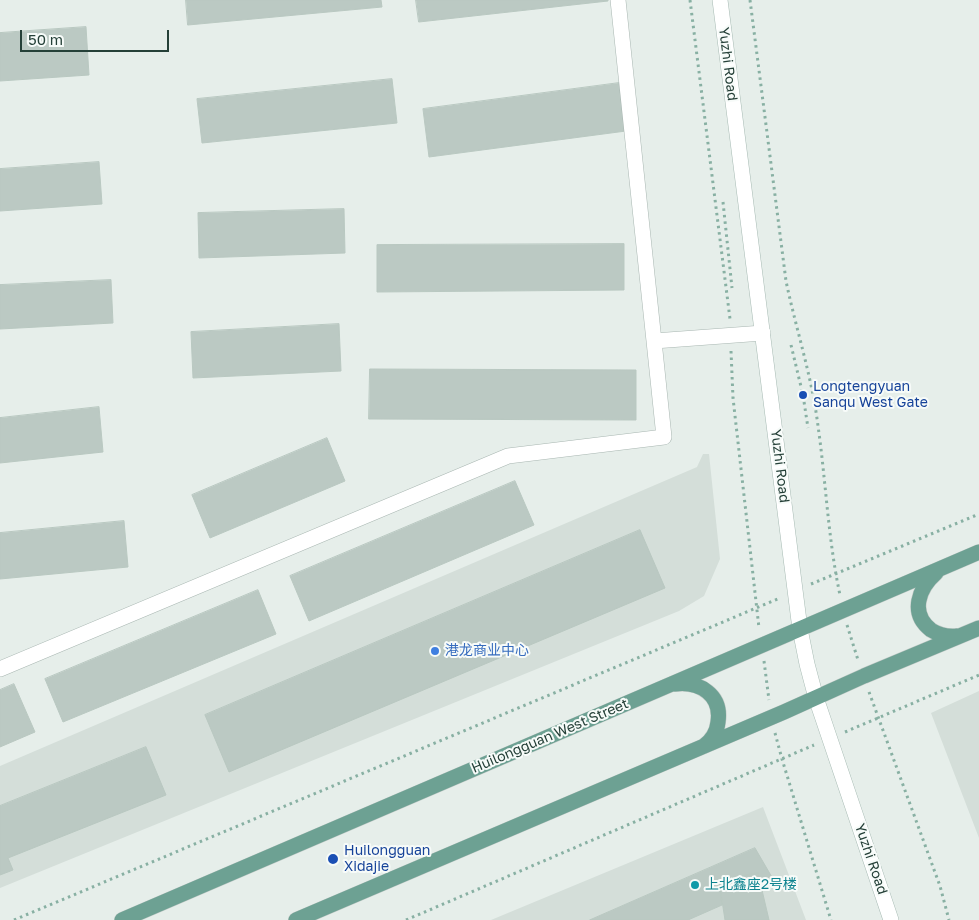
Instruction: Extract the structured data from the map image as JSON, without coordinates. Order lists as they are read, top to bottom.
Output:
{
  "streets": {
    "main road": ["Huilongguan West Street"],
    "street": ["Yuzhi Road"]
  },
  "crossings": [
    ["Yuzhi Road", "Huilongguan West Street"]
  ],
  "places": [
    "Longtengyuan Sanqu West Gate",
    "港龙商业中心",
    "Huilongguan Xidajie",
    "上北鑫座2号楼"
  ],
  "scale_bar": "50 m"
}
